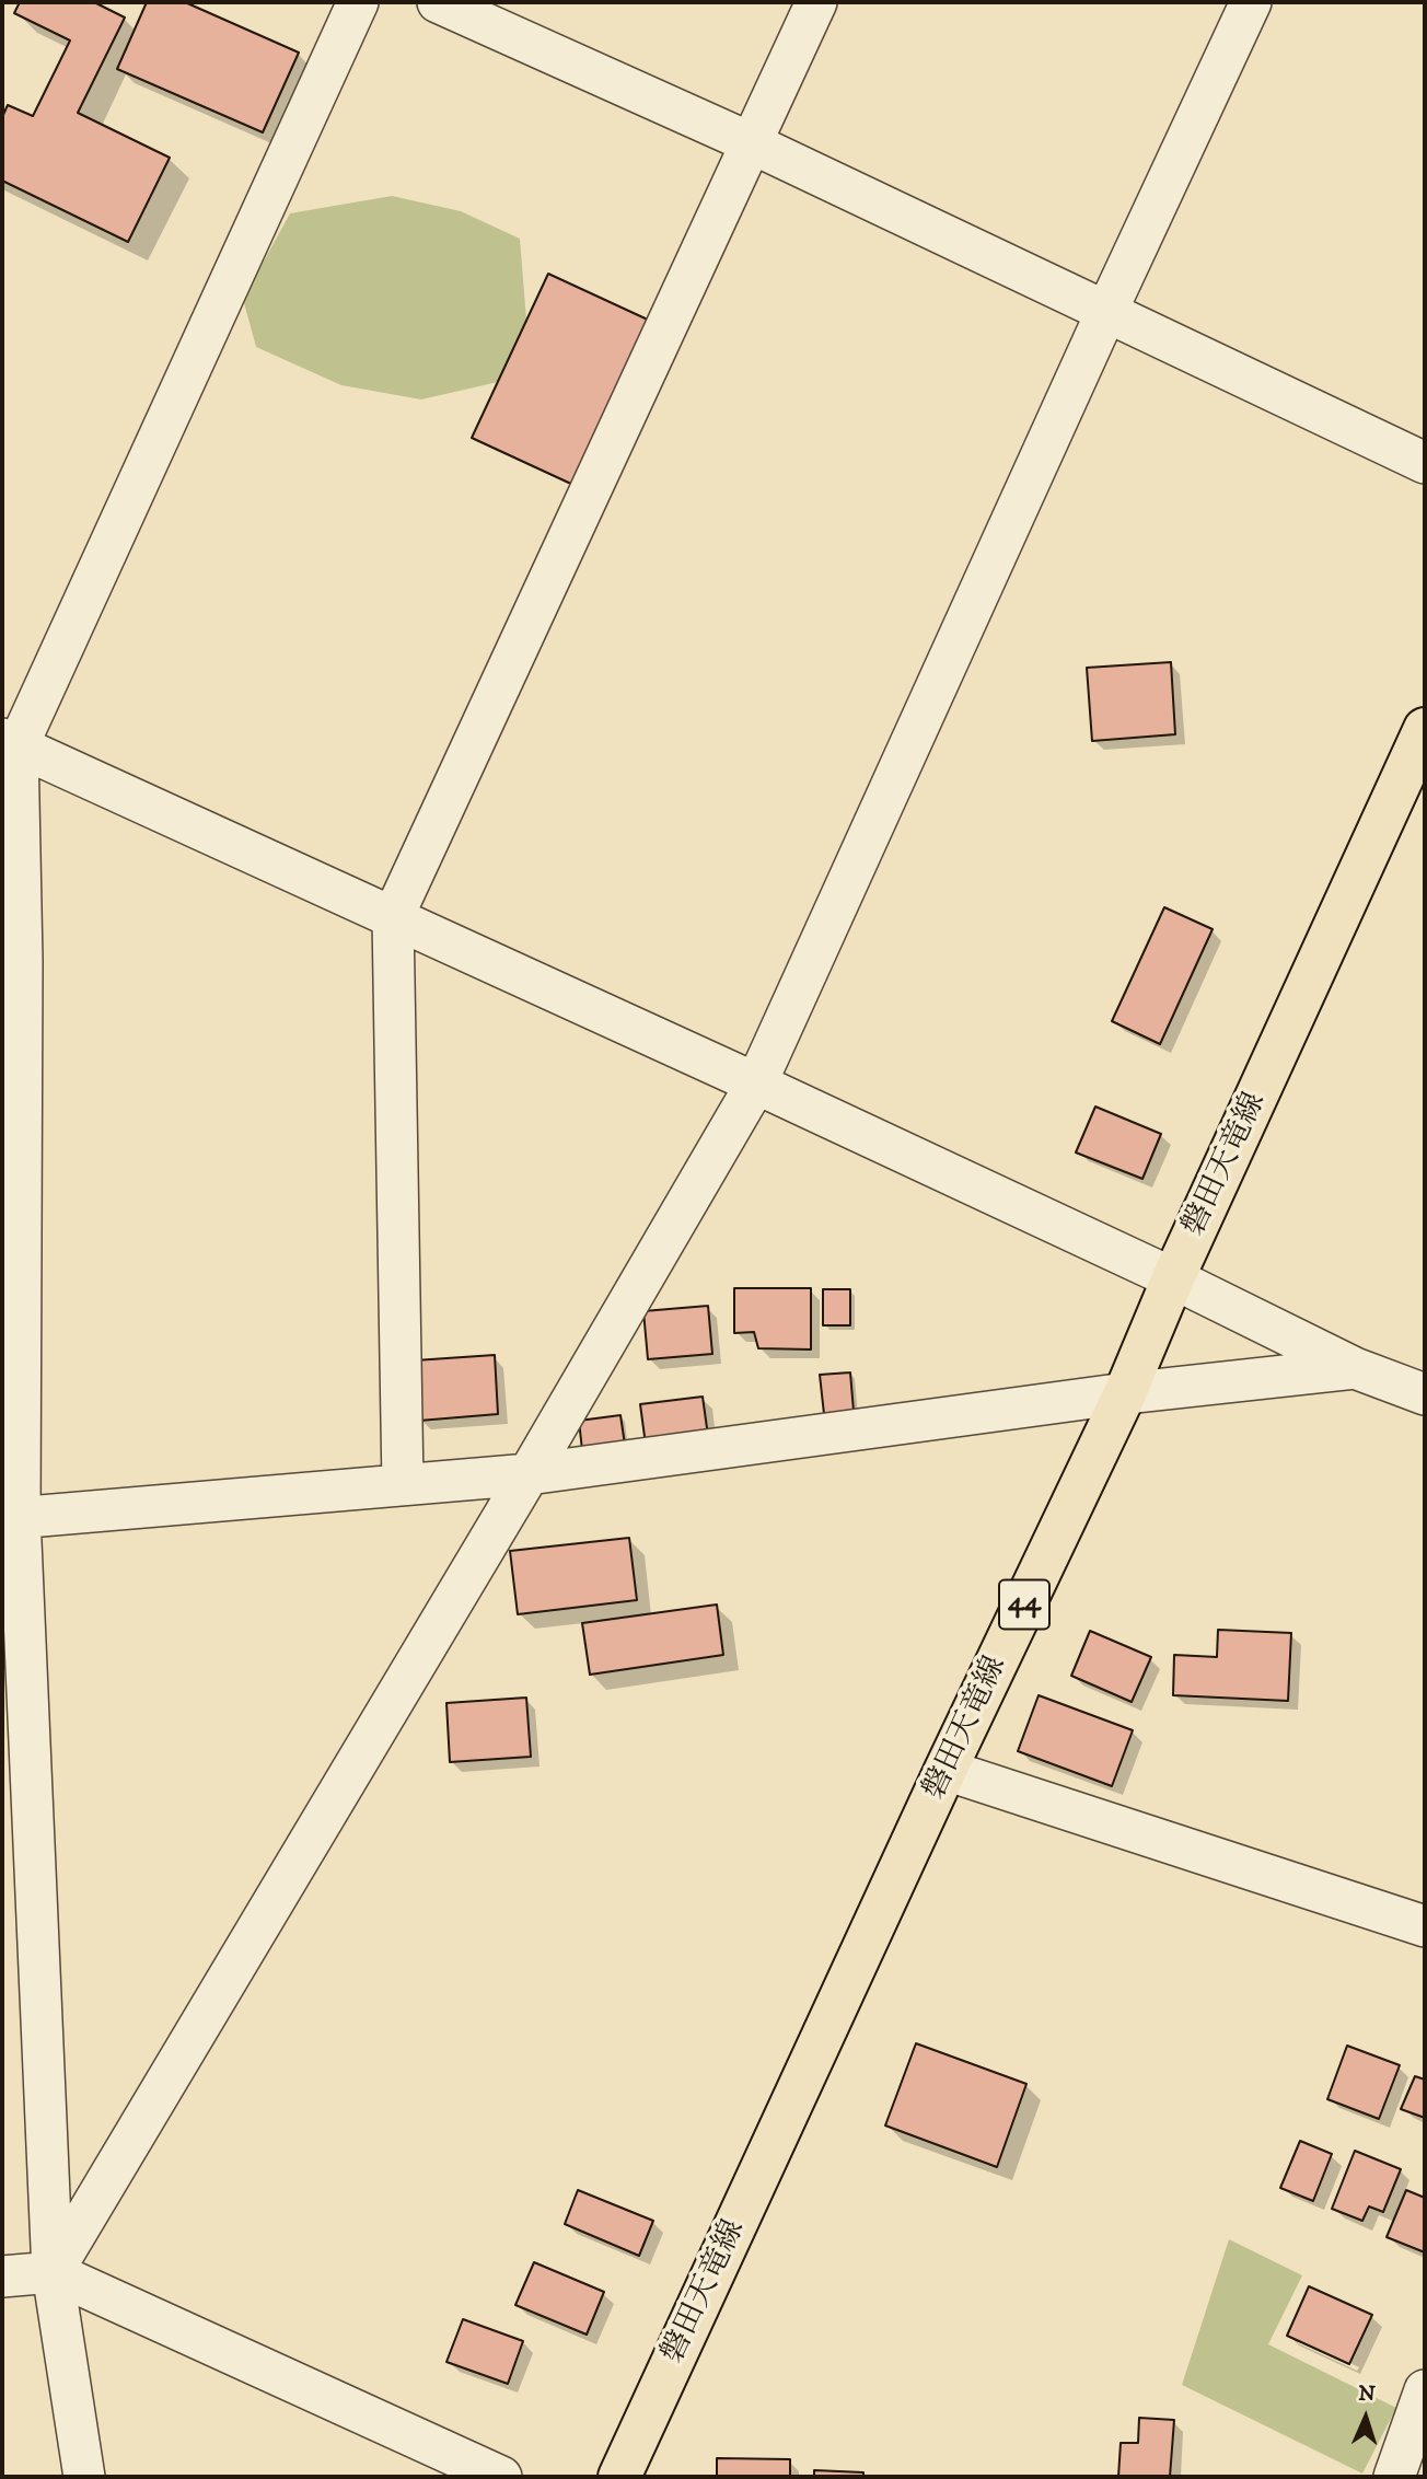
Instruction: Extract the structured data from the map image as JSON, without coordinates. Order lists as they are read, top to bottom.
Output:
{
  "streets": {
    "main road": ["磐田天竜線", "44"]
  },
  "north": "top"
}
